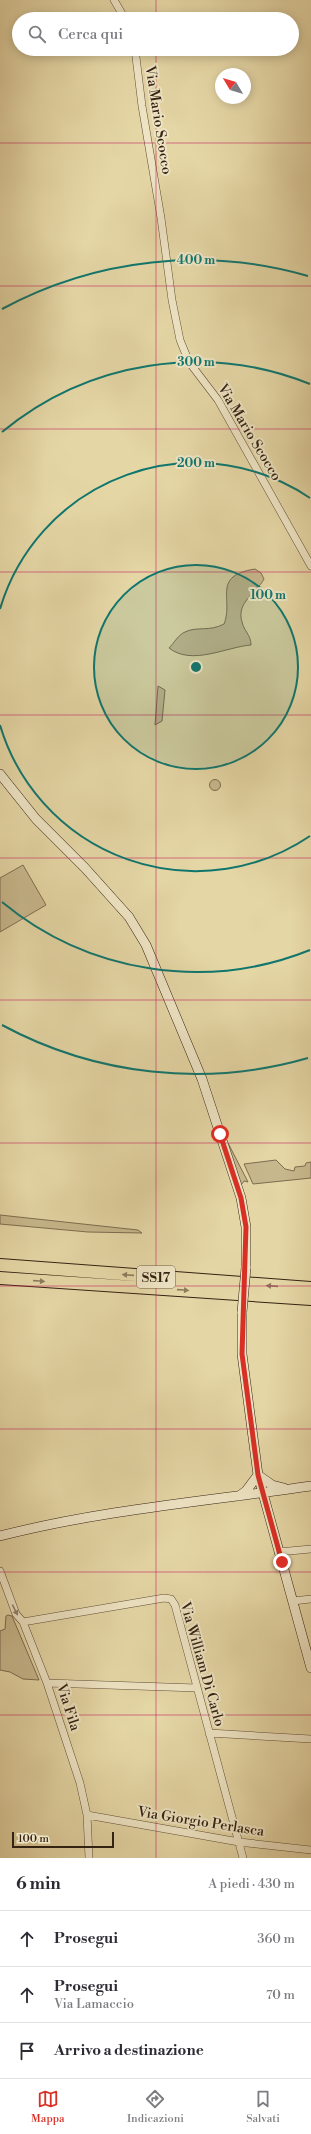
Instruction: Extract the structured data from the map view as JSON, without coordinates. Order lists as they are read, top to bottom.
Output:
{
  "streets": {
    "highway": ["SS17"],
    "street": [
      "Via Mario Scocco",
      "Via William Di Carlo",
      "Via Fila",
      "Via Giorgio Perlasca"
    ]
  },
  "crossings": [
    ["Via William Di Carlo", "Via Fila"],
    ["Via William Di Carlo", "Via Giorgio Perlasca"],
    ["Via Fila", "Via Giorgio Perlasca"]
  ],
  "scale_bar": "100 m",
  "north": "top left",
  "page": {
    "search": "Cerca qui",
    "scale": "100 m",
    "heading": ["6 min", "A piedi · 430 m"],
    "list": [
      ["Prosegui", "360 m"],
      ["Prosegui", "Via Lamaccio", "70 m"],
      "Arrivo a destinazione"
    ],
    "nav": ["Mappa", "Indicazioni", "Salvati"]
  },
  "rings": [
    "400 m",
    "300 m",
    "200 m",
    "100 m"
  ]
}
